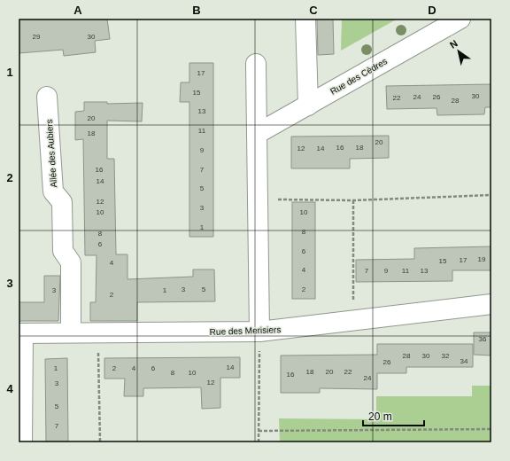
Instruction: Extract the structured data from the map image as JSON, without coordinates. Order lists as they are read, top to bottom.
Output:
{
  "streets": {
    "street": ["Rue des Cèdres", "Allée des Aubiers", "Rue des Merisiers"]
  },
  "crossings": [
    ["Allée des Aubiers", "Rue des Merisiers"]
  ],
  "house_numbers": [
    "29",
    "30",
    "17",
    "15",
    "30",
    "24",
    "26",
    "22",
    "28",
    "13",
    "20",
    "11",
    "18",
    "20",
    "16",
    "18",
    "12",
    "14",
    "9",
    "16",
    "7",
    "14",
    "5",
    "12",
    "3",
    "10",
    "10",
    "1",
    "8",
    "8",
    "6",
    "6",
    "19",
    "17",
    "15",
    "4",
    "4",
    "7",
    "9",
    "11",
    "13",
    "3",
    "5",
    "2",
    "3",
    "1",
    "2",
    "36",
    "28",
    "30",
    "32",
    "34",
    "26",
    "14",
    "1",
    "2",
    "4",
    "6",
    "18",
    "20",
    "22",
    "8",
    "10",
    "16",
    "24",
    "12",
    "3",
    "5",
    "7"
  ],
  "scale_bar": "20 m",
  "north": "top left",
  "grid": {
    "columns": [
      "A",
      "B",
      "C",
      "D"
    ],
    "rows": [
      "1",
      "2",
      "3",
      "4"
    ]
  }
}
